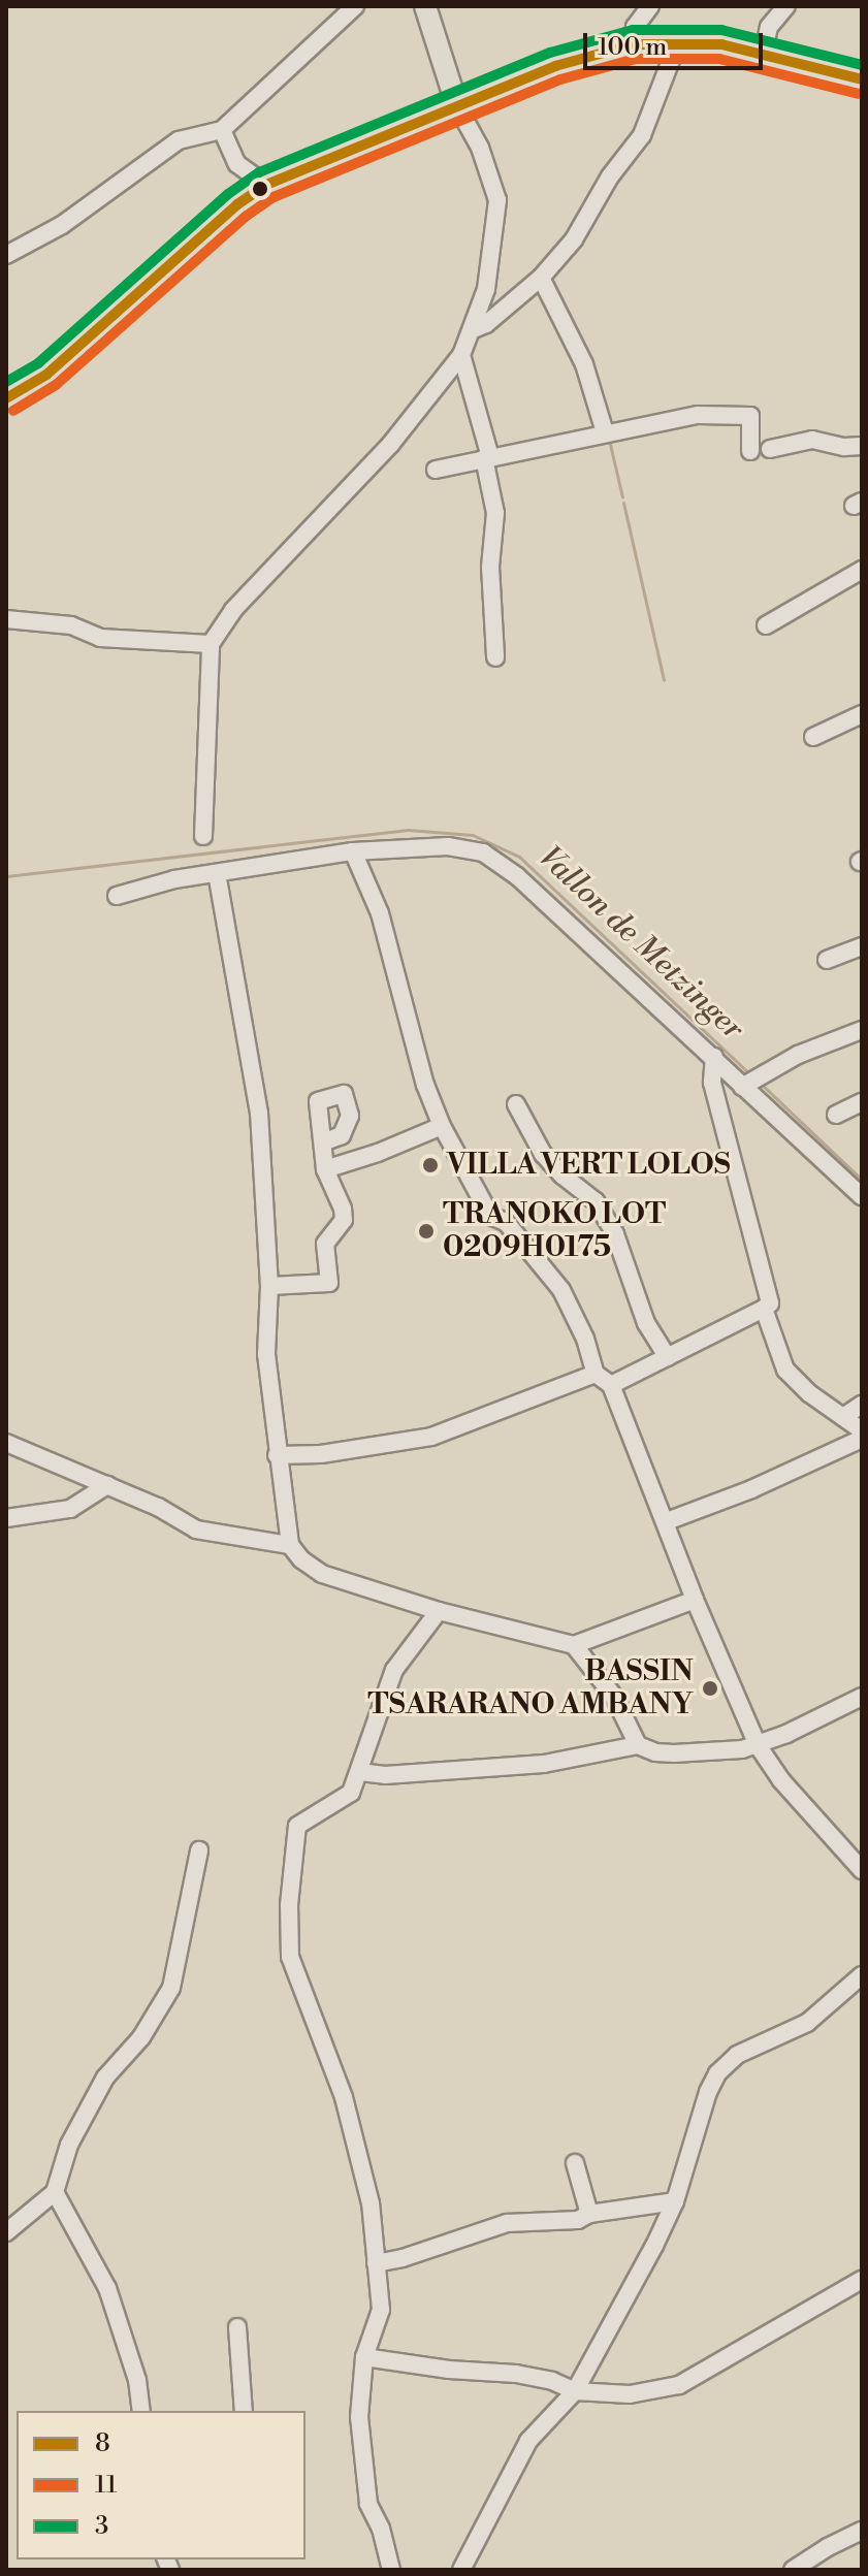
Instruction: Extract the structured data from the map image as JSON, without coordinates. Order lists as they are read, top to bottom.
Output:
{
  "water": ["Vallon de Metzinger"],
  "places": ["VILLA VERT LOLOS", "TRANOKO LOT 0209H0175", "BASSIN TSARARANO AMBANY"],
  "lines": ["transit line 3", "transit line 8", "transit line 11"],
  "legend": ["8", "11", "3"],
  "scale_bar": "100 m"
}
